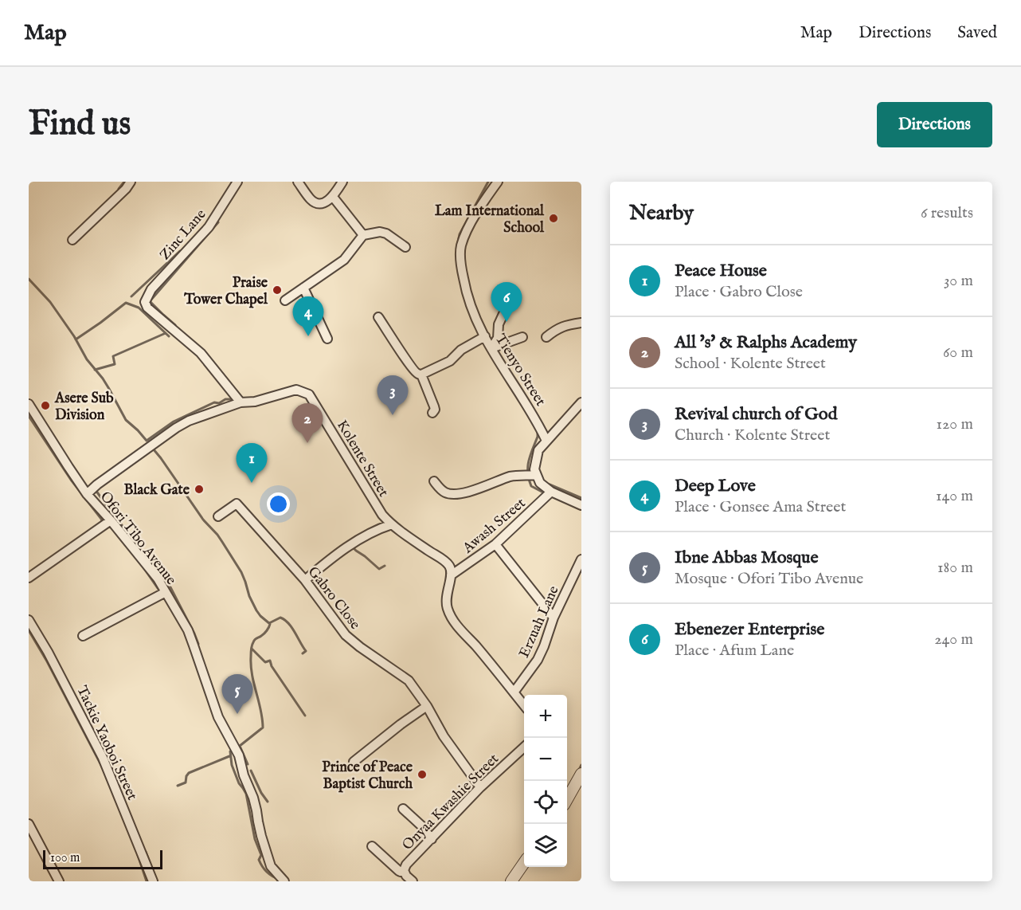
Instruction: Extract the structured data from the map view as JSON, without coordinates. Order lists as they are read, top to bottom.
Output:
{
  "streets": {
    "street": [
      "Zinc Lane",
      "Tienyo Street",
      "Kolente Street",
      "Awash Street",
      "Ofori Tibo Avenue",
      "Gabro Close",
      "Erzuah Lane",
      "Tackie Yaoboi Street",
      "Onyaa Kwashie Street"
    ]
  },
  "crossings": [
    ["Zinc Lane", "Kolente Street"],
    ["Kolente Street", "Awash Street"],
    ["Kolente Street", "Ofori Tibo Avenue"],
    ["Gabro Close", "Onyaa Kwashie Street"]
  ],
  "places": [
    "Lam International School",
    "Praise Tower Chapel",
    "Asere Sub Division",
    "Black Gate",
    "Prince of Peace Baptist Church"
  ],
  "scale_bar": "100 m",
  "page": {
    "header": "Map",
    "nav": ["Map", "Directions", "Saved"],
    "buttons": "Directions",
    "title": "Find us",
    "heading": ["Nearby", "6 results"],
    "list": [
      {
        "mark": "1",
        "name": "Peace House",
        "note": "Place · Gabro Close",
        "value": "30 m"
      },
      {
        "mark": "2",
        "name": "All 's' & Ralphs Academy",
        "note": "School · Kolente Street",
        "value": "60 m"
      },
      {
        "mark": "3",
        "name": "Revival church of God",
        "note": "Church · Kolente Street",
        "value": "120 m"
      },
      {
        "mark": "4",
        "name": "Deep Love",
        "note": "Place · Gonsee Ama Street",
        "value": "140 m"
      },
      {
        "mark": "5",
        "name": "Ibne Abbas Mosque",
        "note": "Mosque · Ofori Tibo Avenue",
        "value": "180 m"
      },
      {
        "mark": "6",
        "name": "Ebenezer Enterprise",
        "note": "Place · Afum Lane",
        "value": "240 m"
      }
    ],
    "pins": [
      "6",
      "4",
      "3",
      "2",
      "1",
      "5"
    ],
    "map_buttons": ["+", "−"],
    "scale": "100 m"
  }
}
